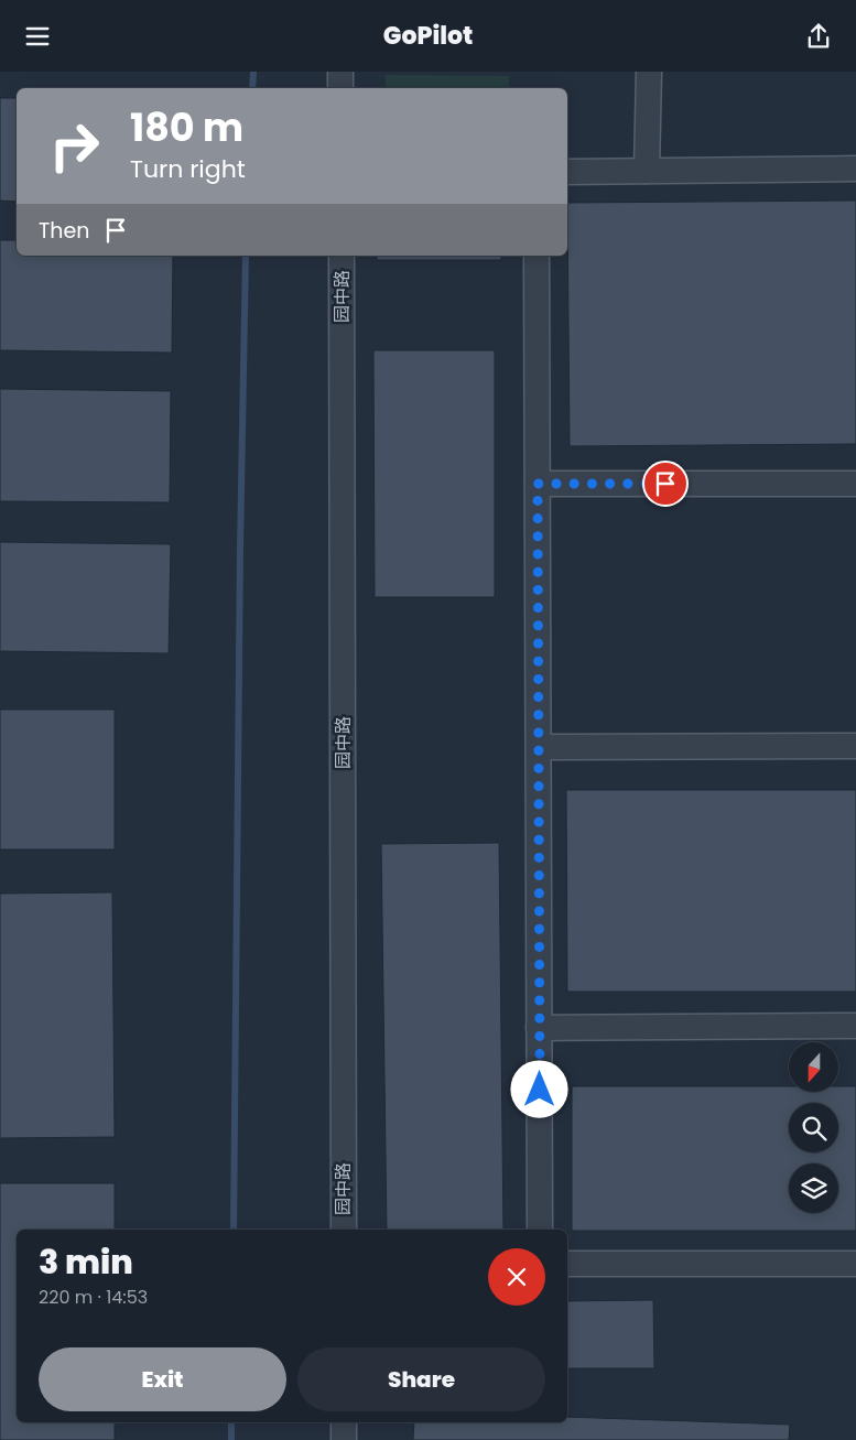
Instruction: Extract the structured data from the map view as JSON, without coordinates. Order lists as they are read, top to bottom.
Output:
{
  "streets": {
    "street": ["园中路"]
  },
  "north": "bottom",
  "page": {
    "header": "GoPilot",
    "turn": ["180 m", "Turn right"],
    "then": "Then",
    "heading": ["3 min", "220 m · 14:53"],
    "buttons": ["Exit", "Share"]
  }
}
